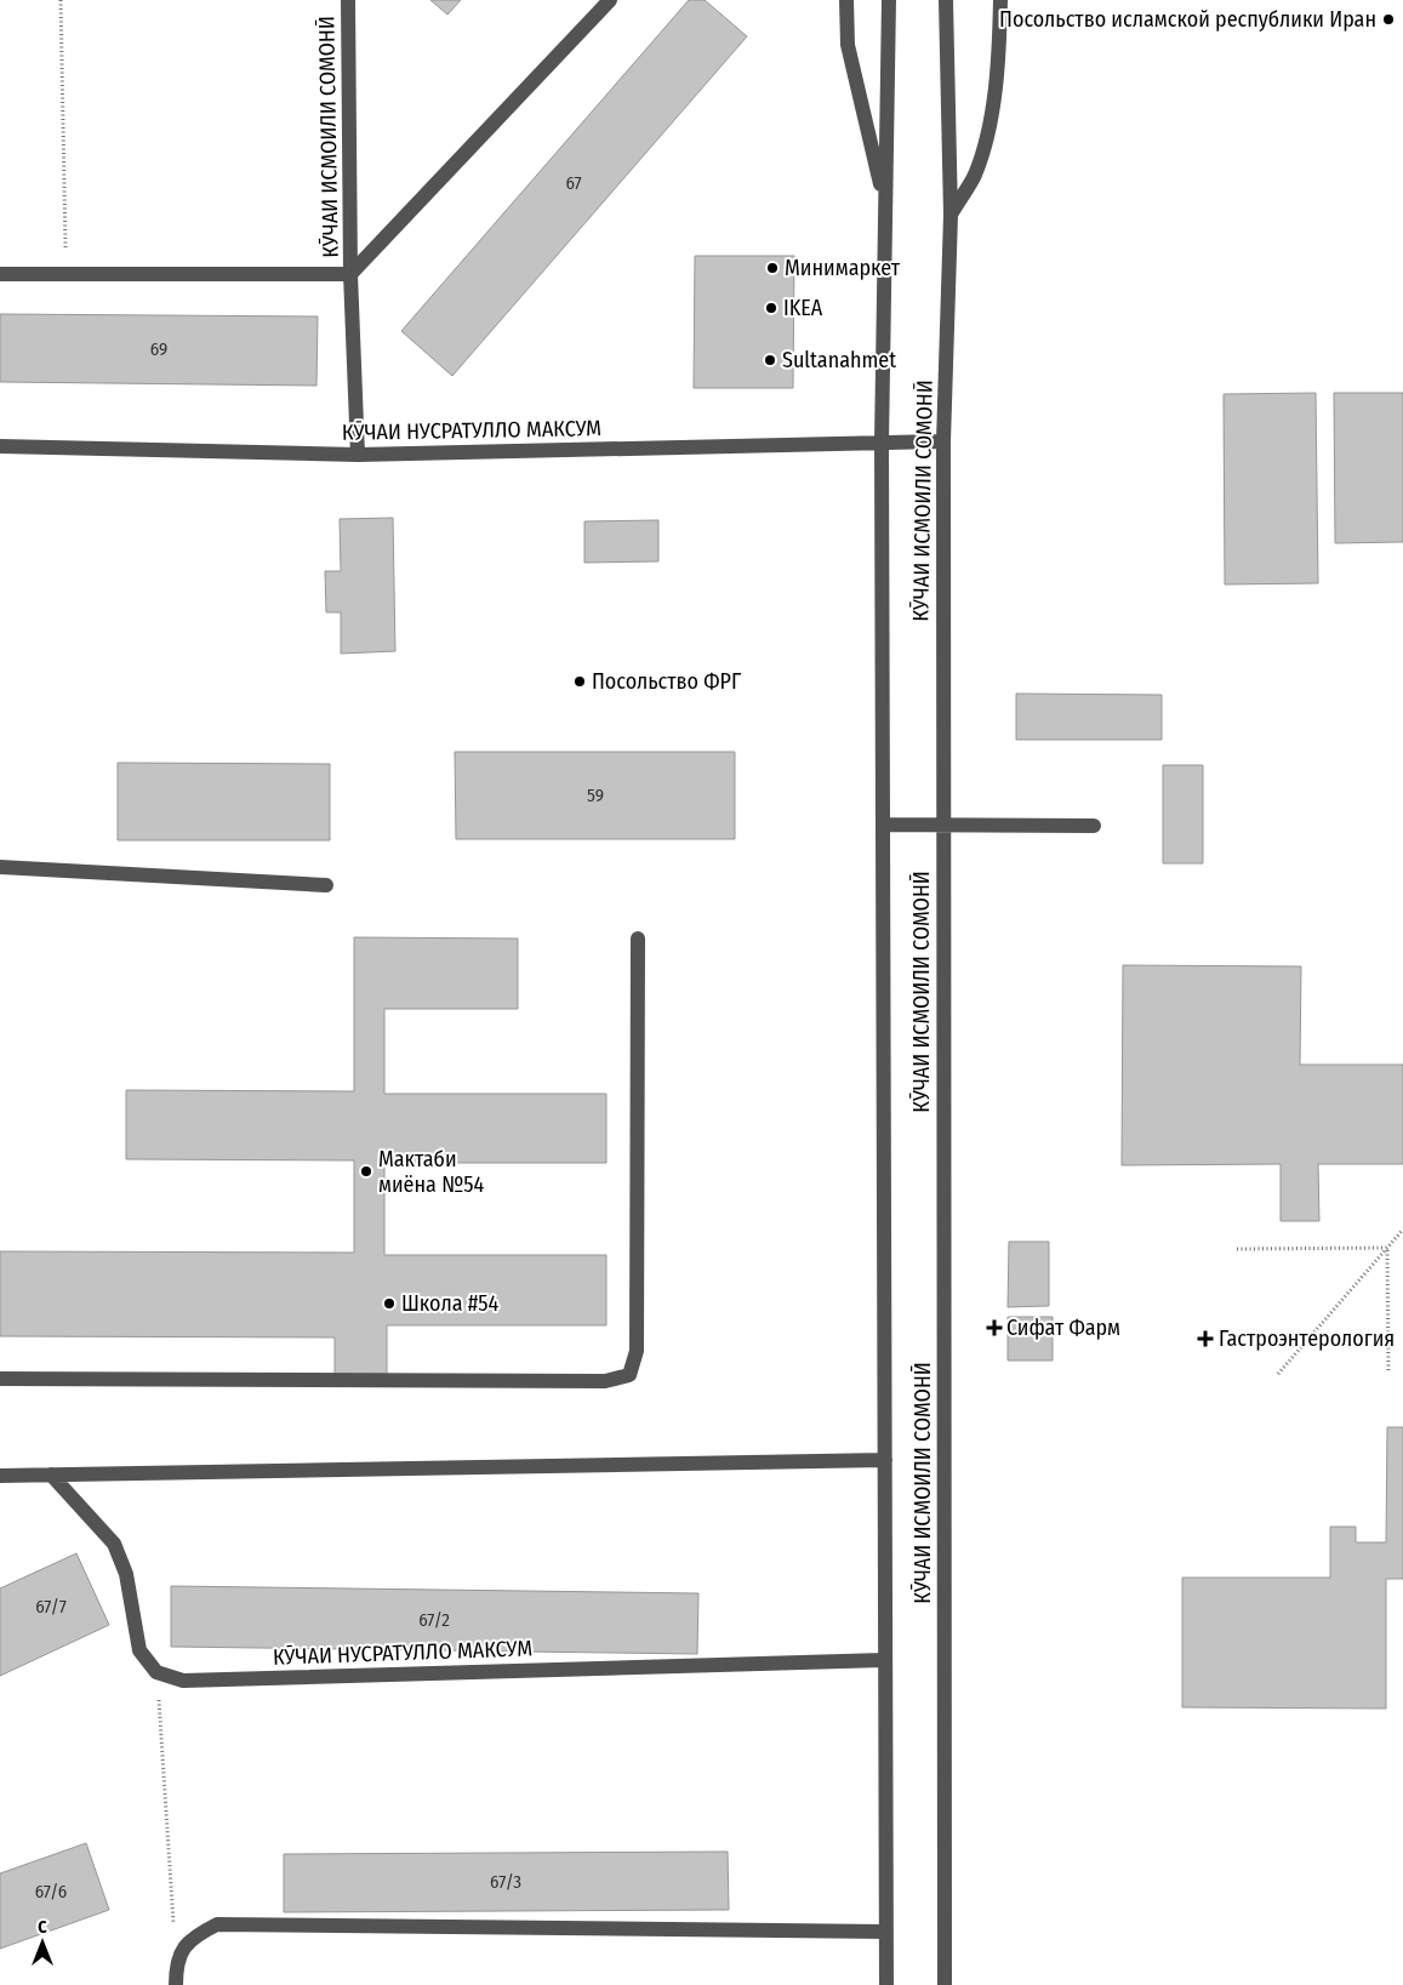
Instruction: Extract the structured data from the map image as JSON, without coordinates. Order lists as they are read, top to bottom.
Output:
{
  "streets": {
    "street": ["КӮЧАИ ИСМОИЛИ СОМОНӢ", "КӮЧАИ НУСРАТУЛЛО МАКСУМ"]
  },
  "crossings": [
    ["КӮЧАИ ИСМОИЛИ СОМОНӢ", "КӮЧАИ НУСРАТУЛЛО МАКСУМ"]
  ],
  "places": {
    "other": [
      "Посольство исламской республики Иран",
      "Минимаркет",
      "IKEA",
      "Sultanahmet",
      "Посольство ФРГ",
      "Мактаби миёна №54",
      "Школа #54"
    ],
    "health": ["Сифат Фарм", "Гастроэнтерология"]
  },
  "house_numbers": [
    "67",
    "69",
    "59",
    "67/7",
    "67/2",
    "67/3",
    "67/6"
  ],
  "north": "top"
}
